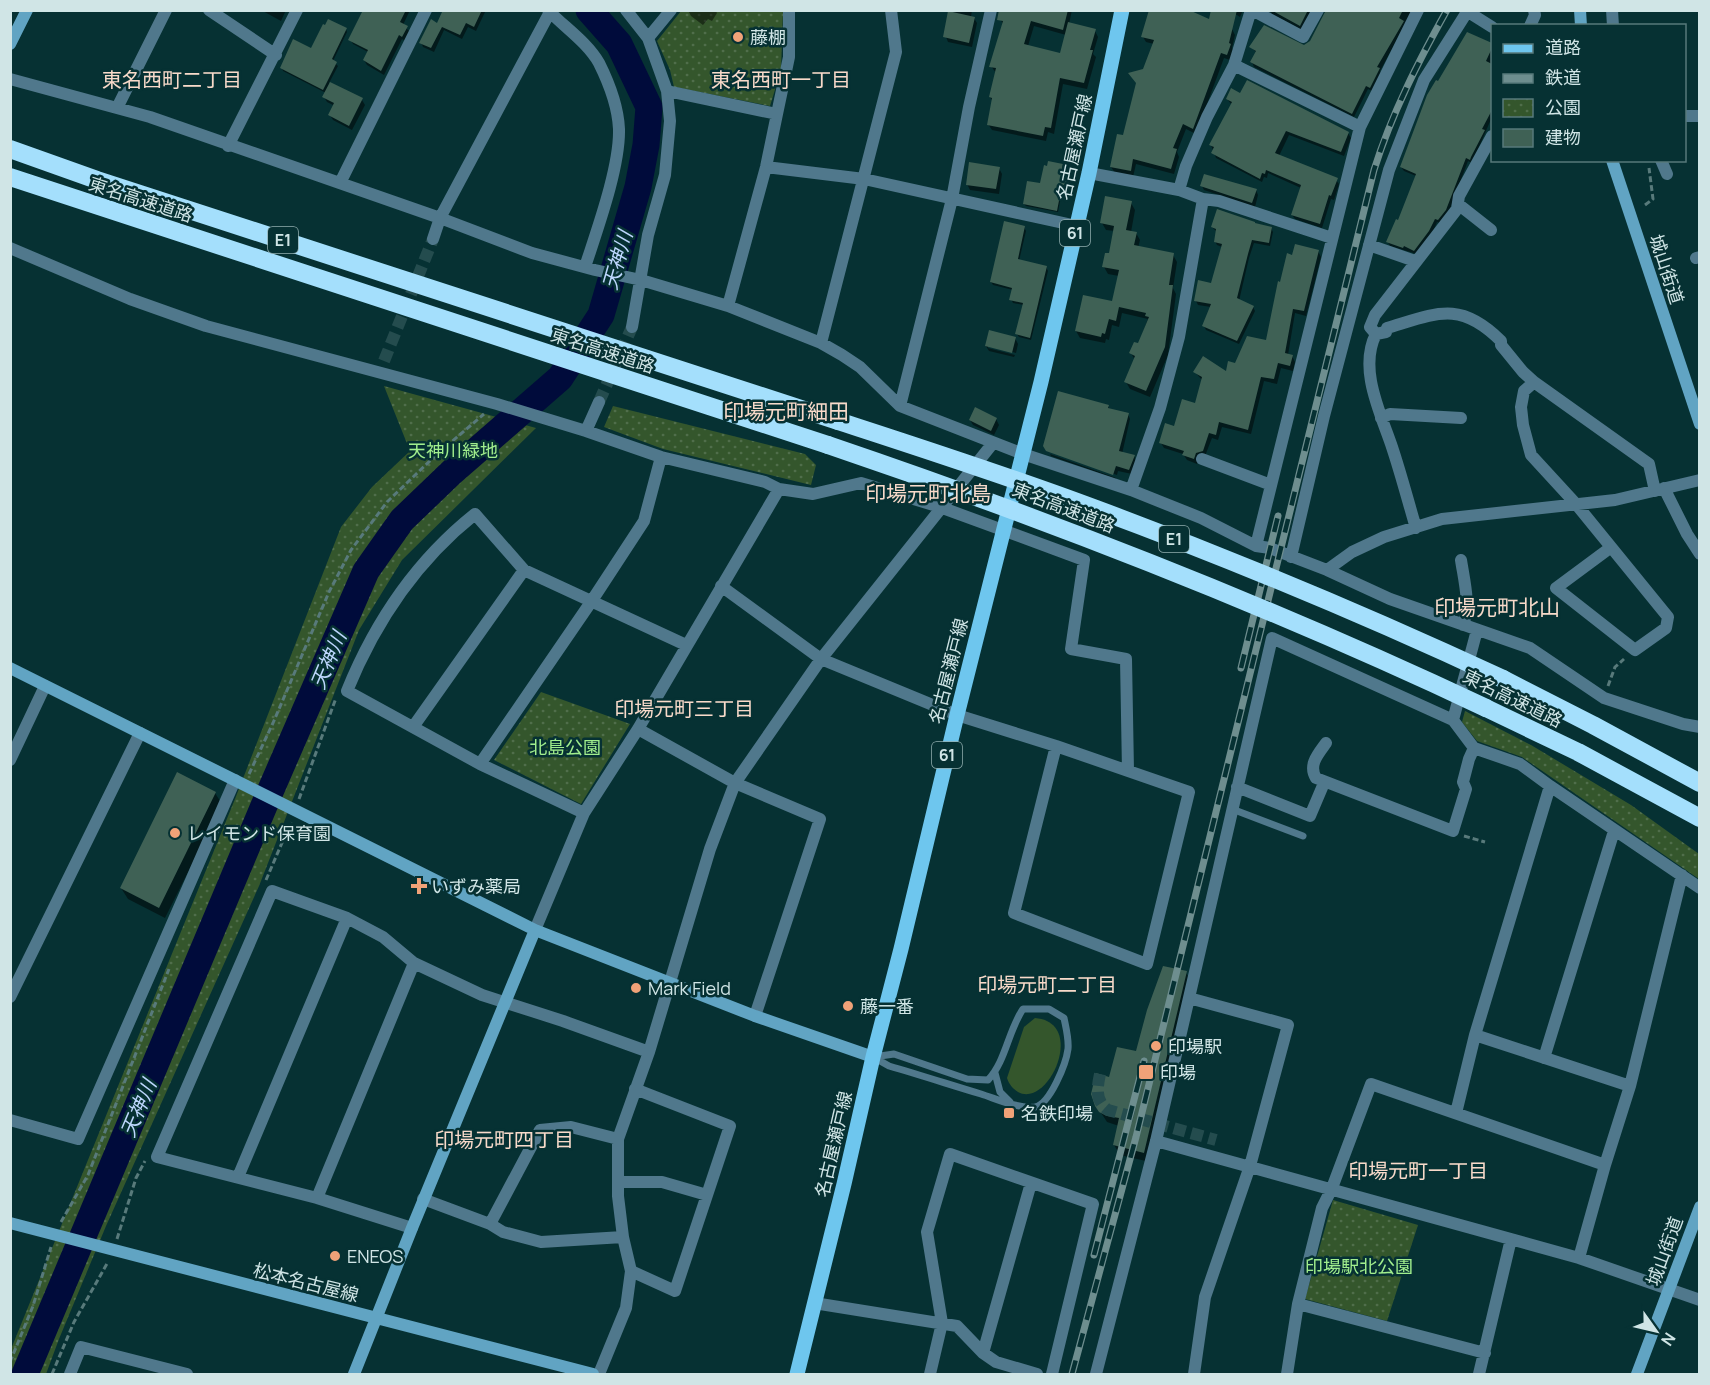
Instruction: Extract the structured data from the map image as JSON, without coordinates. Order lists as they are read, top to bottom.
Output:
{
  "streets": {
    "highway": ["東名高速道路", "E1"],
    "main road": ["名古屋瀬戸線", "61"],
    "street": ["城山街道", "松本名古屋線"]
  },
  "districts": [
    "東名西町二丁目",
    "東名西町一丁目",
    "印場元町細田",
    "印場元町北島",
    "印場元町北山",
    "印場元町三丁目",
    "印場元町二丁目",
    "印場元町四丁目",
    "印場元町一丁目"
  ],
  "water": ["天神川"],
  "parks": ["天神川緑地", "北島公園", "印場駅北公園"],
  "places": {
    "other": [
      "藤棚",
      "レイモンド保育園",
      "Mark Field",
      "藤一番",
      "印場駅",
      "ENEOS"
    ],
    "health": ["いずみ薬局"],
    "transit": ["印場", "名鉄印場"]
  },
  "legend": [
    "道路",
    "鉄道",
    "公園",
    "建物"
  ],
  "north": "bottom right"
}
